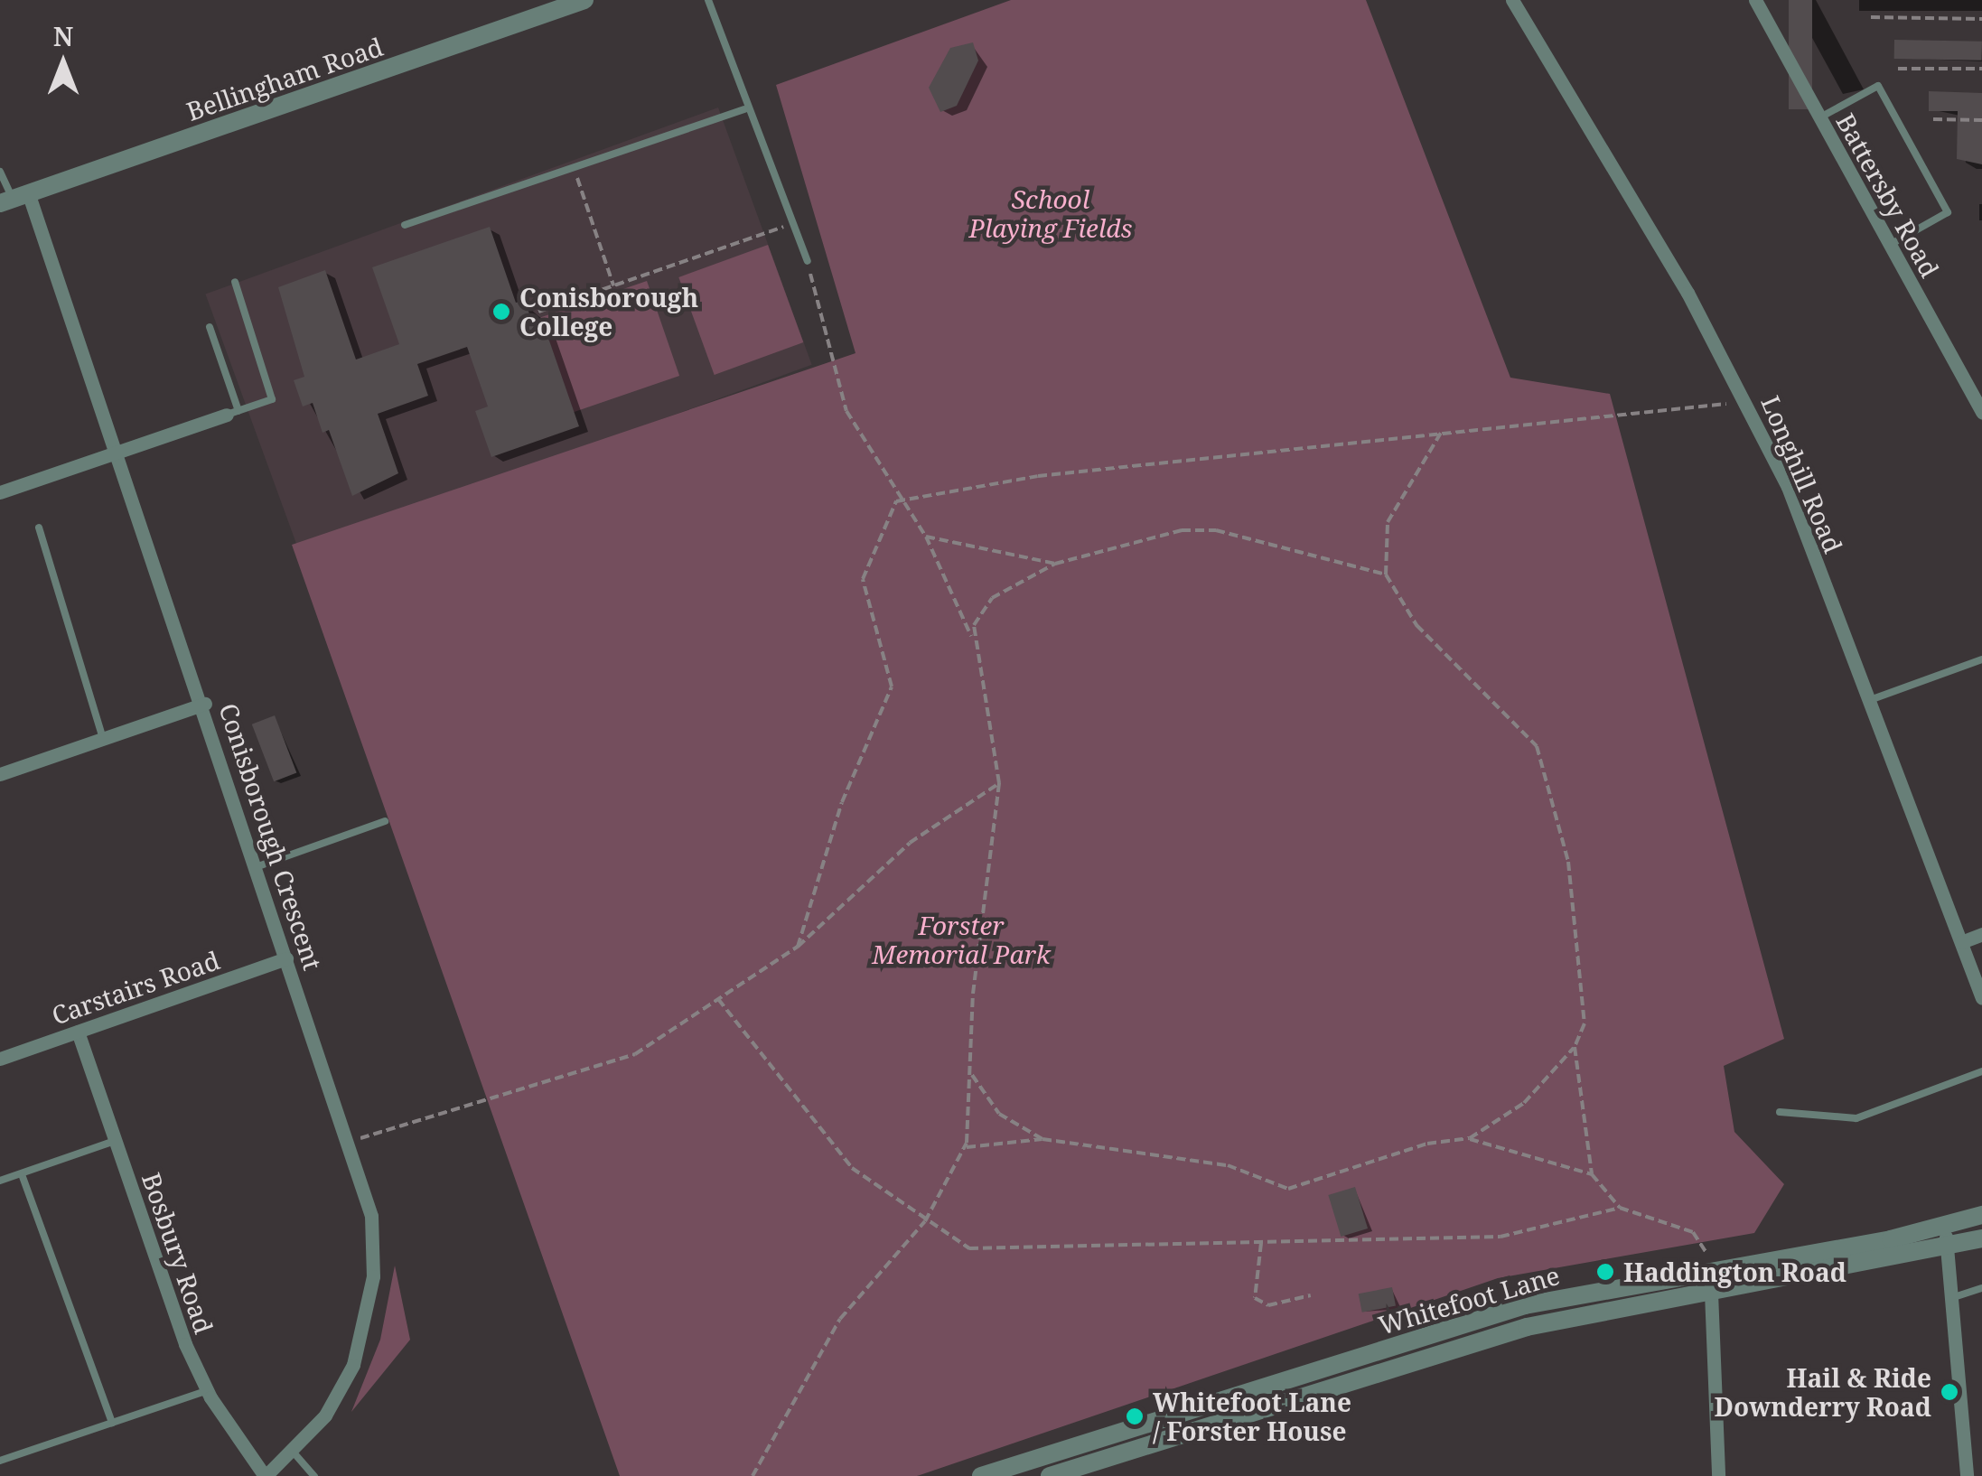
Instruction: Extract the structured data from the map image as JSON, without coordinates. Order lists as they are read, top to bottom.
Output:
{
  "streets": {
    "street": [
      "Bellingham Road",
      "Battersby Road",
      "Longhill Road",
      "Conisborough Crescent",
      "Carstairs Road",
      "Bosbury Road",
      "Whitefoot Lane"
    ]
  },
  "crossings": [
    ["Bellingham Road", "Conisborough Crescent"],
    ["Conisborough Crescent", "Carstairs Road"],
    ["Conisborough Crescent", "Bosbury Road"],
    ["Carstairs Road", "Bosbury Road"]
  ],
  "parks": ["School Playing Fields", "Forster Memorial Park"],
  "places": [
    "Conisborough College",
    "Haddington Road",
    "Hail & Ride Downderry Road",
    "Whitefoot Lane / Forster House"
  ],
  "north": "top"
}
